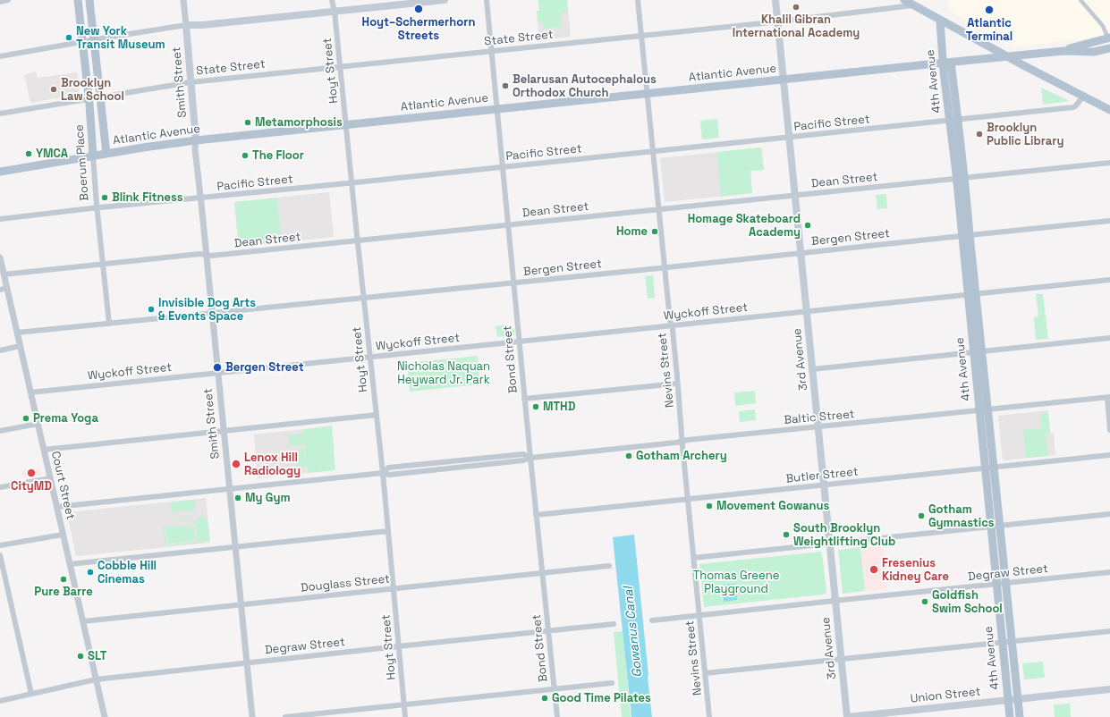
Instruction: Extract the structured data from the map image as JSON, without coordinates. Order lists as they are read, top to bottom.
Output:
{
  "streets": {
    "main road": [
      "Atlantic Avenue",
      "4th Avenue",
      "Smith Street",
      "Boerum Place",
      "3rd Avenue",
      "Union Street"
    ],
    "street": [
      "State Street",
      "Hoyt Street",
      "Pacific Street",
      "Dean Street",
      "Bergen Street",
      "Wyckoff Street",
      "Bond Street",
      "Nevins Street",
      "Baltic Street",
      "Butler Street",
      "Court Street",
      "Degraw Street",
      "Douglass Street"
    ]
  },
  "crossings": [
    ["State Street", "Hoyt Street"],
    ["State Street", "Smith Street"],
    ["State Street", "Boerum Place"],
    ["State Street", "Bond Street"],
    ["State Street", "3rd Avenue"],
    ["State Street", "Nevins Street"],
    ["Hoyt Street", "Atlantic Avenue"],
    ["Hoyt Street", "Pacific Street"],
    ["Hoyt Street", "Dean Street"],
    ["Hoyt Street", "Bergen Street"],
    ["Hoyt Street", "Wyckoff Street"],
    ["Hoyt Street", "Baltic Street"],
    ["Hoyt Street", "Degraw Street"],
    ["Hoyt Street", "Douglass Street"],
    ["Atlantic Avenue", "4th Avenue"],
    ["Atlantic Avenue", "Smith Street"],
    ["Atlantic Avenue", "Boerum Place"],
    ["Atlantic Avenue", "Bond Street"],
    ["Atlantic Avenue", "3rd Avenue"],
    ["Atlantic Avenue", "Nevins Street"],
    ["4th Avenue", "Pacific Street"],
    ["4th Avenue", "Dean Street"],
    ["4th Avenue", "Bergen Street"],
    ["4th Avenue", "Wyckoff Street"],
    ["4th Avenue", "Baltic Street"],
    ["4th Avenue", "Butler Street"],
    ["4th Avenue", "Degraw Street"],
    ["4th Avenue", "Union Street"],
    ["Smith Street", "Pacific Street"],
    ["Smith Street", "Dean Street"],
    ["Smith Street", "Bergen Street"],
    ["Smith Street", "Wyckoff Street"],
    ["Smith Street", "Baltic Street"],
    ["Smith Street", "Degraw Street"],
    ["Smith Street", "Douglass Street"],
    ["Pacific Street", "Boerum Place"],
    ["Pacific Street", "Bond Street"],
    ["Pacific Street", "3rd Avenue"],
    ["Pacific Street", "Nevins Street"],
    ["Boerum Place", "Dean Street"],
    ["Boerum Place", "Bergen Street"],
    ["Dean Street", "Bond Street"],
    ["Dean Street", "3rd Avenue"],
    ["Dean Street", "Nevins Street"],
    ["Dean Street", "Court Street"],
    ["Bergen Street", "Bond Street"],
    ["Bergen Street", "3rd Avenue"],
    ["Bergen Street", "Nevins Street"],
    ["Bergen Street", "Court Street"],
    ["Wyckoff Street", "Bond Street"],
    ["Wyckoff Street", "3rd Avenue"],
    ["Wyckoff Street", "Nevins Street"],
    ["Wyckoff Street", "Court Street"],
    ["Bond Street", "Baltic Street"],
    ["Bond Street", "Butler Street"],
    ["Bond Street", "Degraw Street"],
    ["Bond Street", "Douglass Street"],
    ["3rd Avenue", "Baltic Street"],
    ["3rd Avenue", "Butler Street"],
    ["3rd Avenue", "Degraw Street"],
    ["3rd Avenue", "Union Street"],
    ["Nevins Street", "Baltic Street"],
    ["Nevins Street", "Butler Street"],
    ["Nevins Street", "Degraw Street"],
    ["Baltic Street", "Court Street"],
    ["Court Street", "Degraw Street"],
    ["Court Street", "Douglass Street"]
  ],
  "water": ["Gowanus Canal"],
  "parks": ["Nicholas Naquan Heyward Jr. Park", "Thomas Greene Playground"],
  "places": [
    "Khalil Gibran International Academy",
    "Hoyt–Schermerhorn Streets",
    "Atlantic Terminal",
    "New York Transit Museum",
    "Belarusan Autocephalous Orthodox Church",
    "Brooklyn Law School",
    "Metamorphosis",
    "Brooklyn Public Library",
    "YMCA",
    "The Floor",
    "Blink Fitness",
    "Homage Skateboard Academy",
    "Home",
    "Invisible Dog Arts & Events Space",
    "Bergen Street",
    "MTHD",
    "Prema Yoga",
    "Gotham Archery",
    "Lenox Hill Radiology",
    "CityMD",
    "My Gym",
    "Movement Gowanus",
    "Gotham Gymnastics",
    "South Brooklyn Weightlifting Club",
    "Fresenius Kidney Care",
    "Cobble Hill Cinemas",
    "Pure Barre",
    "Goldfish Swim School",
    "SLT",
    "Good Time Pilates"
  ]
}
